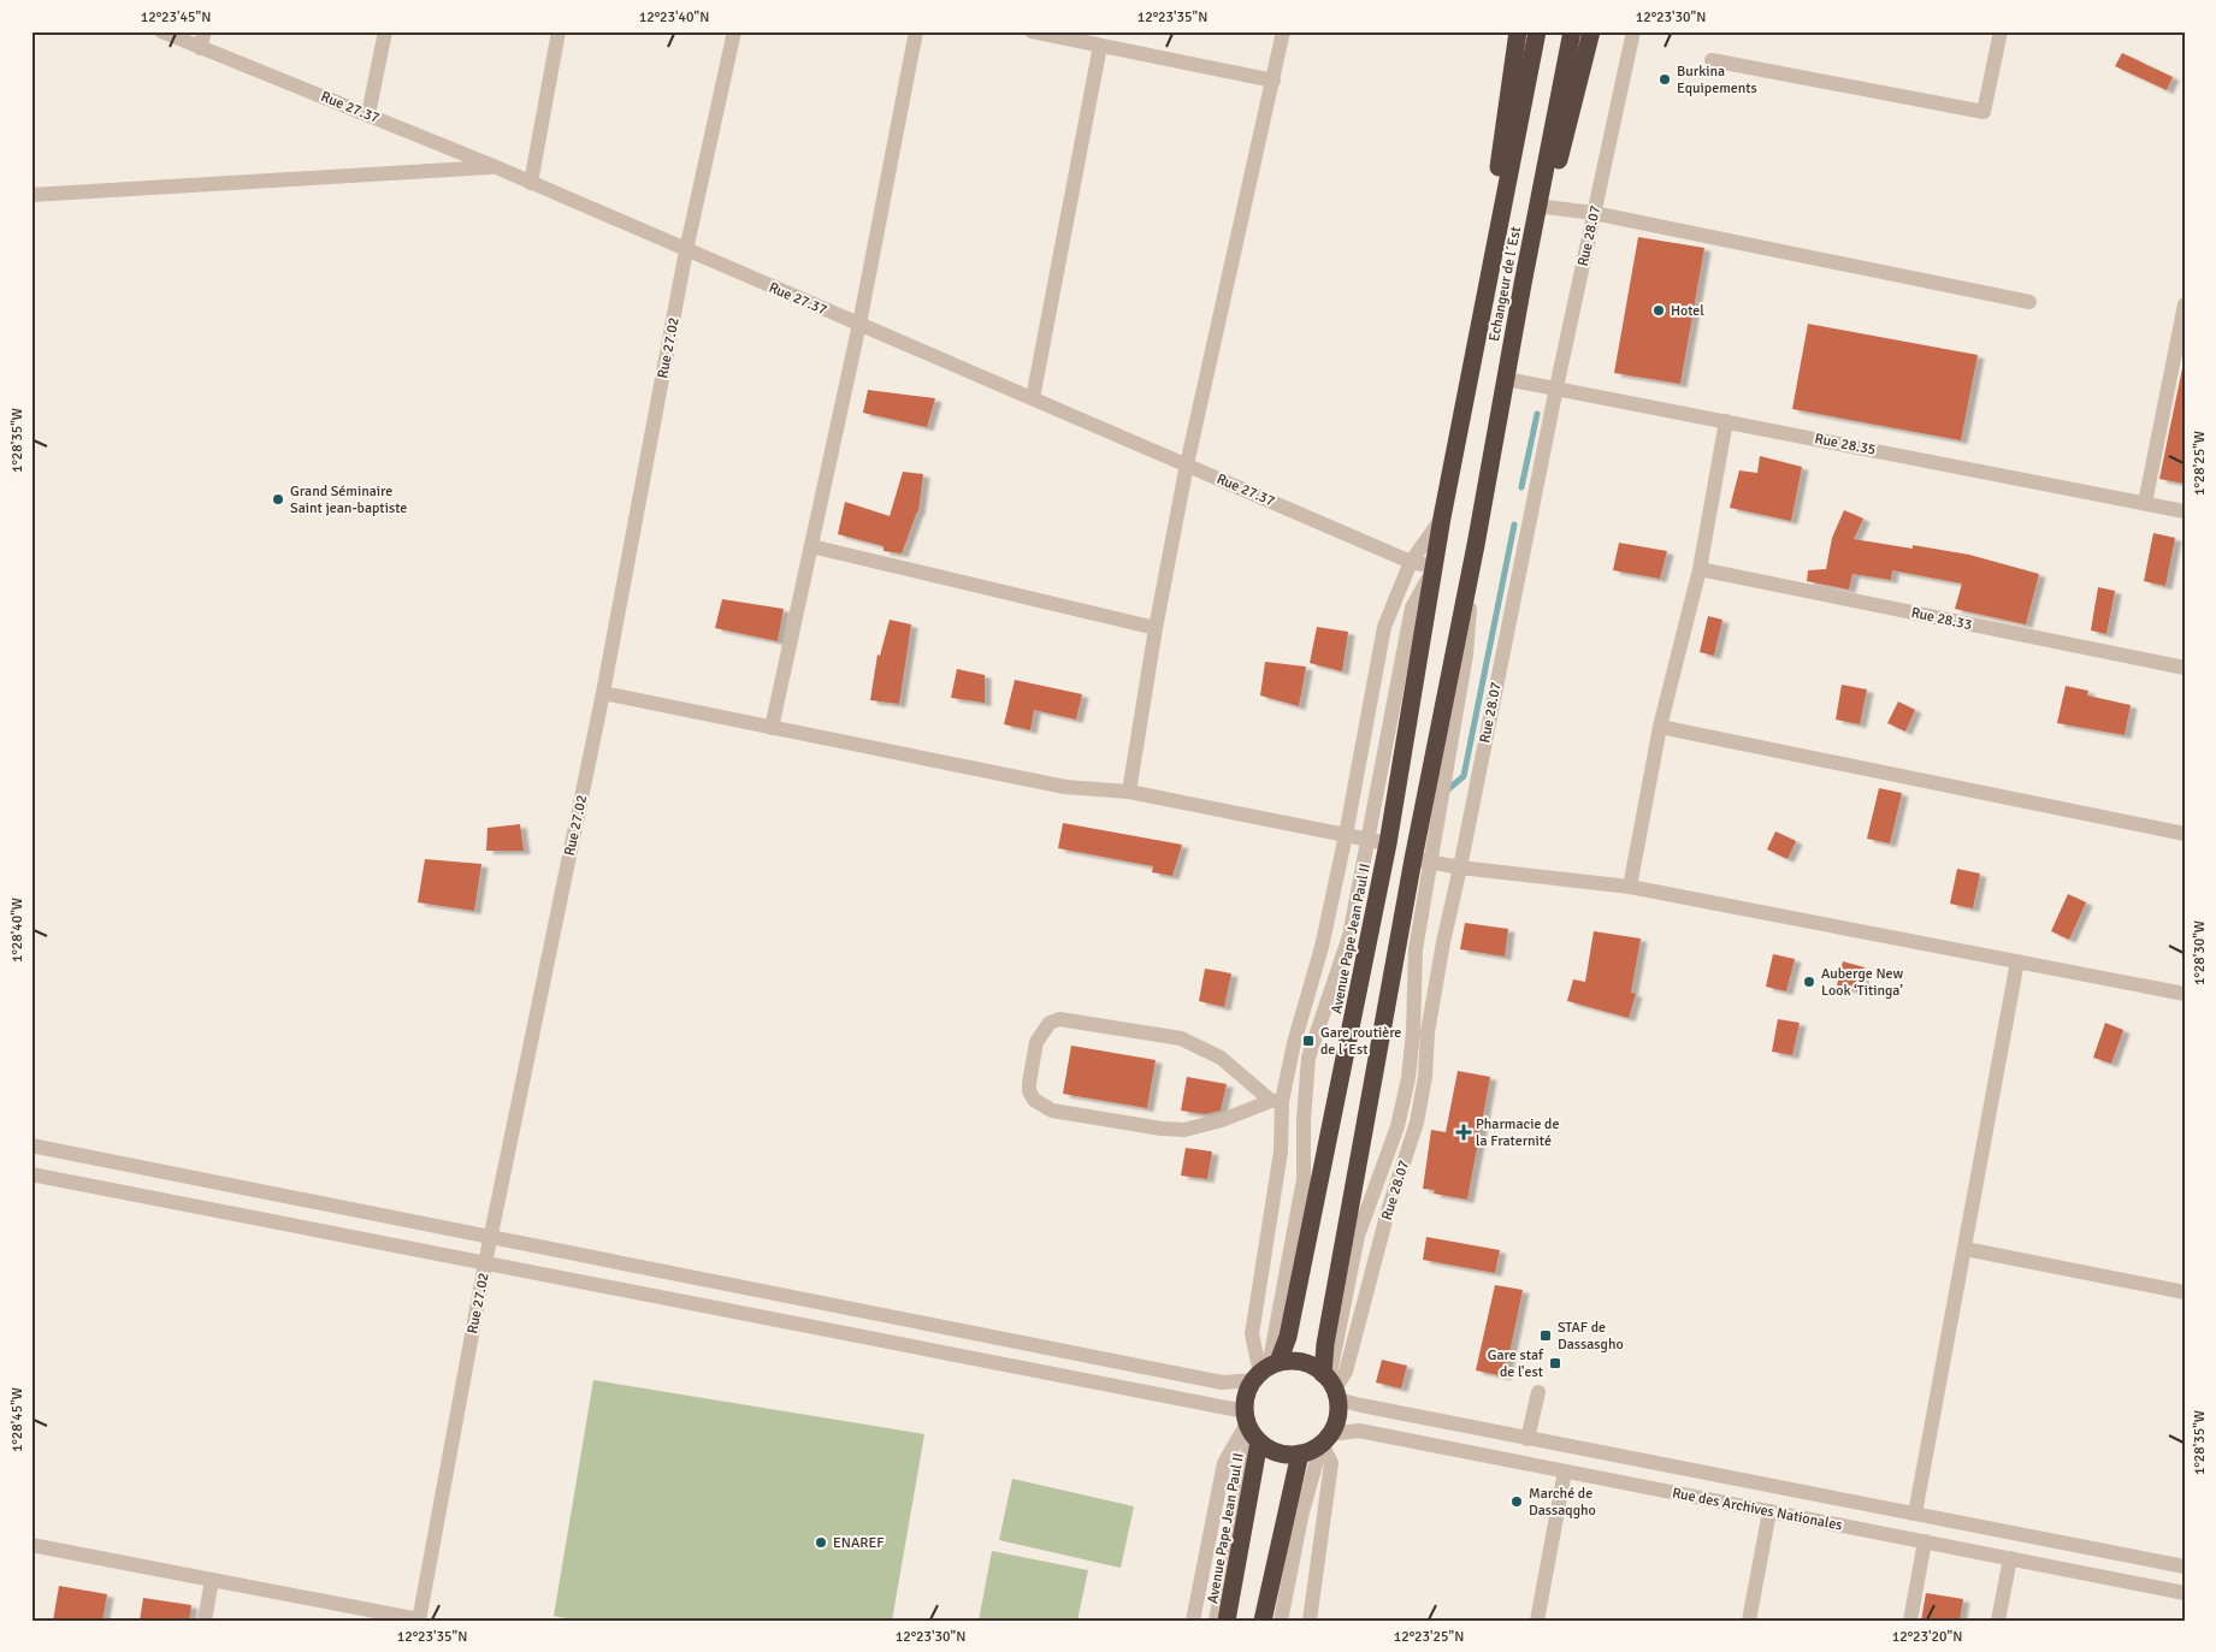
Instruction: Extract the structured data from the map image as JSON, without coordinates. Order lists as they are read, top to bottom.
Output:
{
  "streets": {
    "highway": ["Echangeur de l´Est", "Avenue Pape Jean Paul II"],
    "street": [
      "Rue 27.37",
      "Rue 28.07",
      "Rue 27.02",
      "Rue 28.35",
      "Rue 28.33",
      "Rue des Archives Nationales"
    ]
  },
  "crossings": [
    ["Rue 27.37", "Rue 27.02"],
    ["Rue 27.37", "Avenue Pape Jean Paul II"],
    ["Rue 28.07", "Rue 28.35"],
    ["Rue 28.07", "Avenue Pape Jean Paul II"],
    ["Rue 28.07", "Rue des Archives Nationales"],
    ["Echangeur de l´Est", "Rue 28.35"],
    ["Echangeur de l´Est", "Avenue Pape Jean Paul II"],
    ["Avenue Pape Jean Paul II", "Rue des Archives Nationales"]
  ],
  "places": {
    "other": [
      "Burkina Equipements",
      "Hotel",
      "Grand Séminaire Saint jean-baptiste",
      "Auberge New Look ‘Titinga’",
      "Marché de Dassaqgho",
      "ENAREF"
    ],
    "transit": ["Gare routière de l´Est", "STAF de Dassasgho", "Gare staf de l'est"],
    "health": ["Pharmacie de la Fraternité"]
  },
  "coordinates": [
    "12°23'45\"N",
    "12°23'40\"N",
    "12°23'35\"N",
    "12°23'30\"N",
    "1°28'35\"W",
    "1°28'25\"W",
    "1°28'40\"W",
    "1°28'30\"W",
    "1°28'45\"W",
    "12°23'25\"N",
    "12°23'20\"N"
  ]
}
